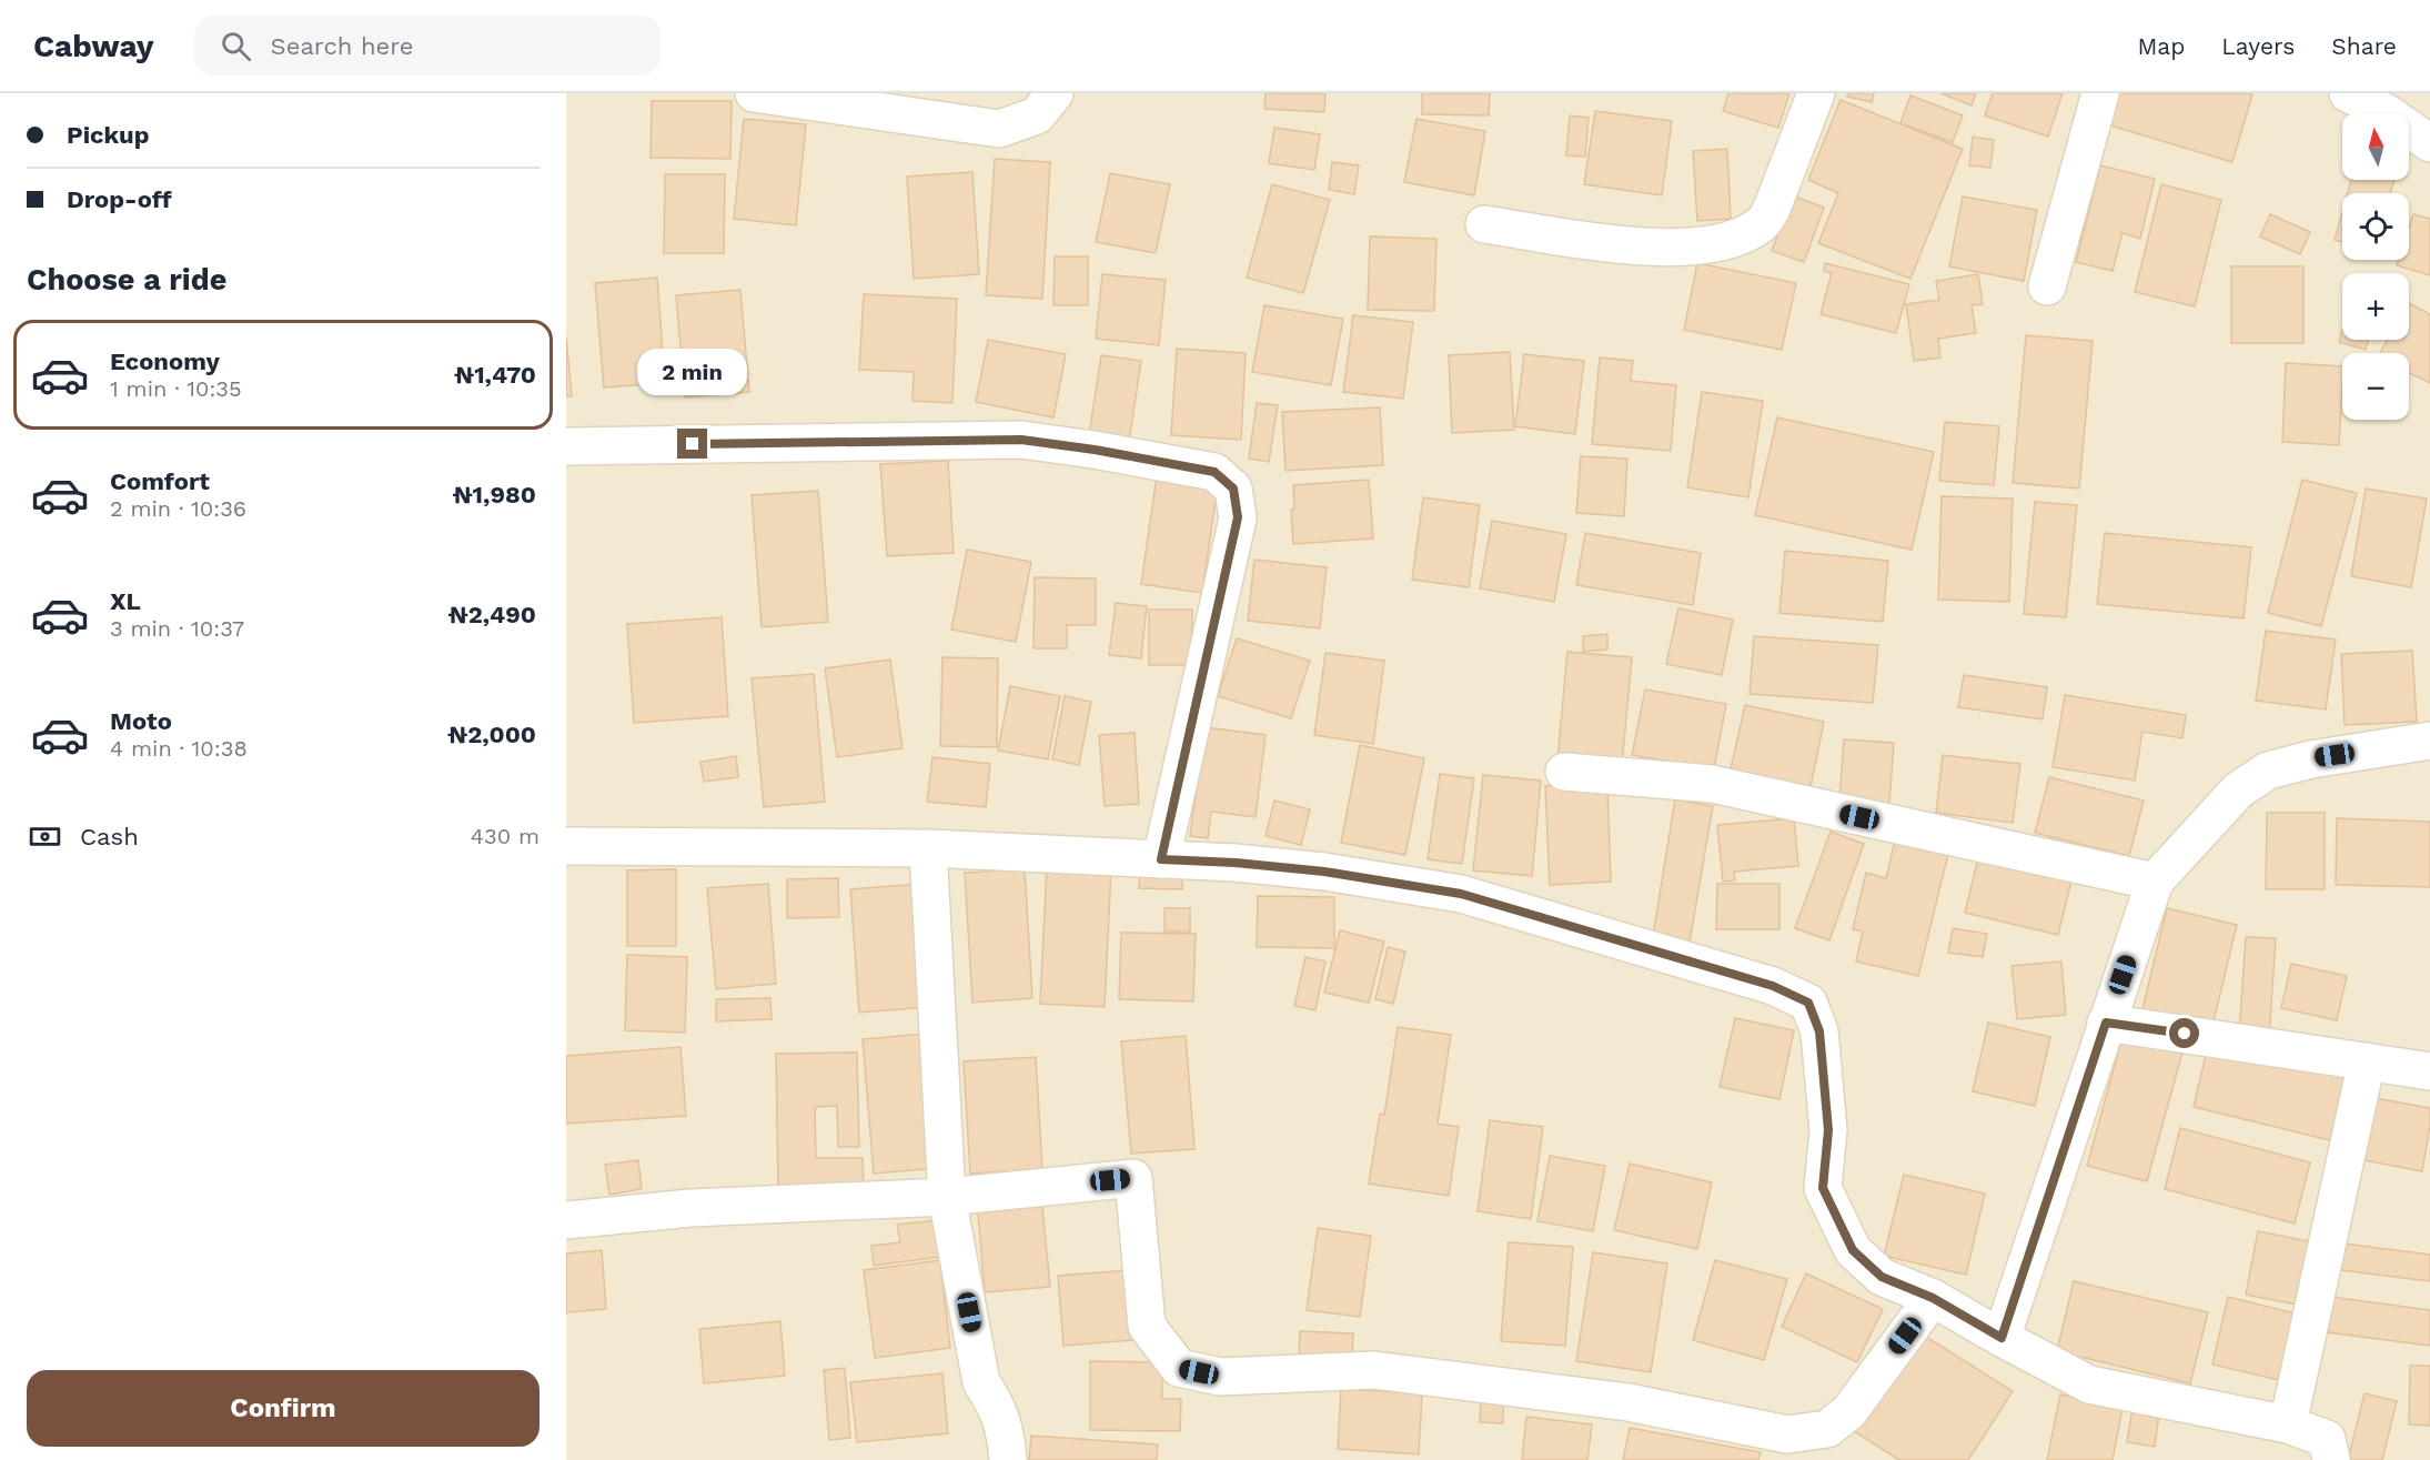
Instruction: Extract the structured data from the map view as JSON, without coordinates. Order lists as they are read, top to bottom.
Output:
{
  "north": "top",
  "page": {
    "header": "Cabway",
    "search": "Search here",
    "nav": ["Map", "Layers", "Share"],
    "banner": ["Pickup", "Drop-off"],
    "map_buttons": ["+", "−"],
    "heading": "Choose a ride",
    "list": [
      {
        "name": "Economy",
        "note": "1 min · 10:35",
        "value": "₦1,470"
      },
      {
        "name": "Comfort",
        "note": "2 min · 10:36",
        "value": "₦1,980"
      },
      {
        "name": "XL",
        "note": "3 min · 10:37",
        "value": "₦2,490"
      },
      {
        "name": "Moto",
        "note": "4 min · 10:38",
        "value": "₦2,000"
      }
    ],
    "bubble": "2 min",
    "pay": ["Cash", "430 m"],
    "buttons": "Confirm"
  }
}
